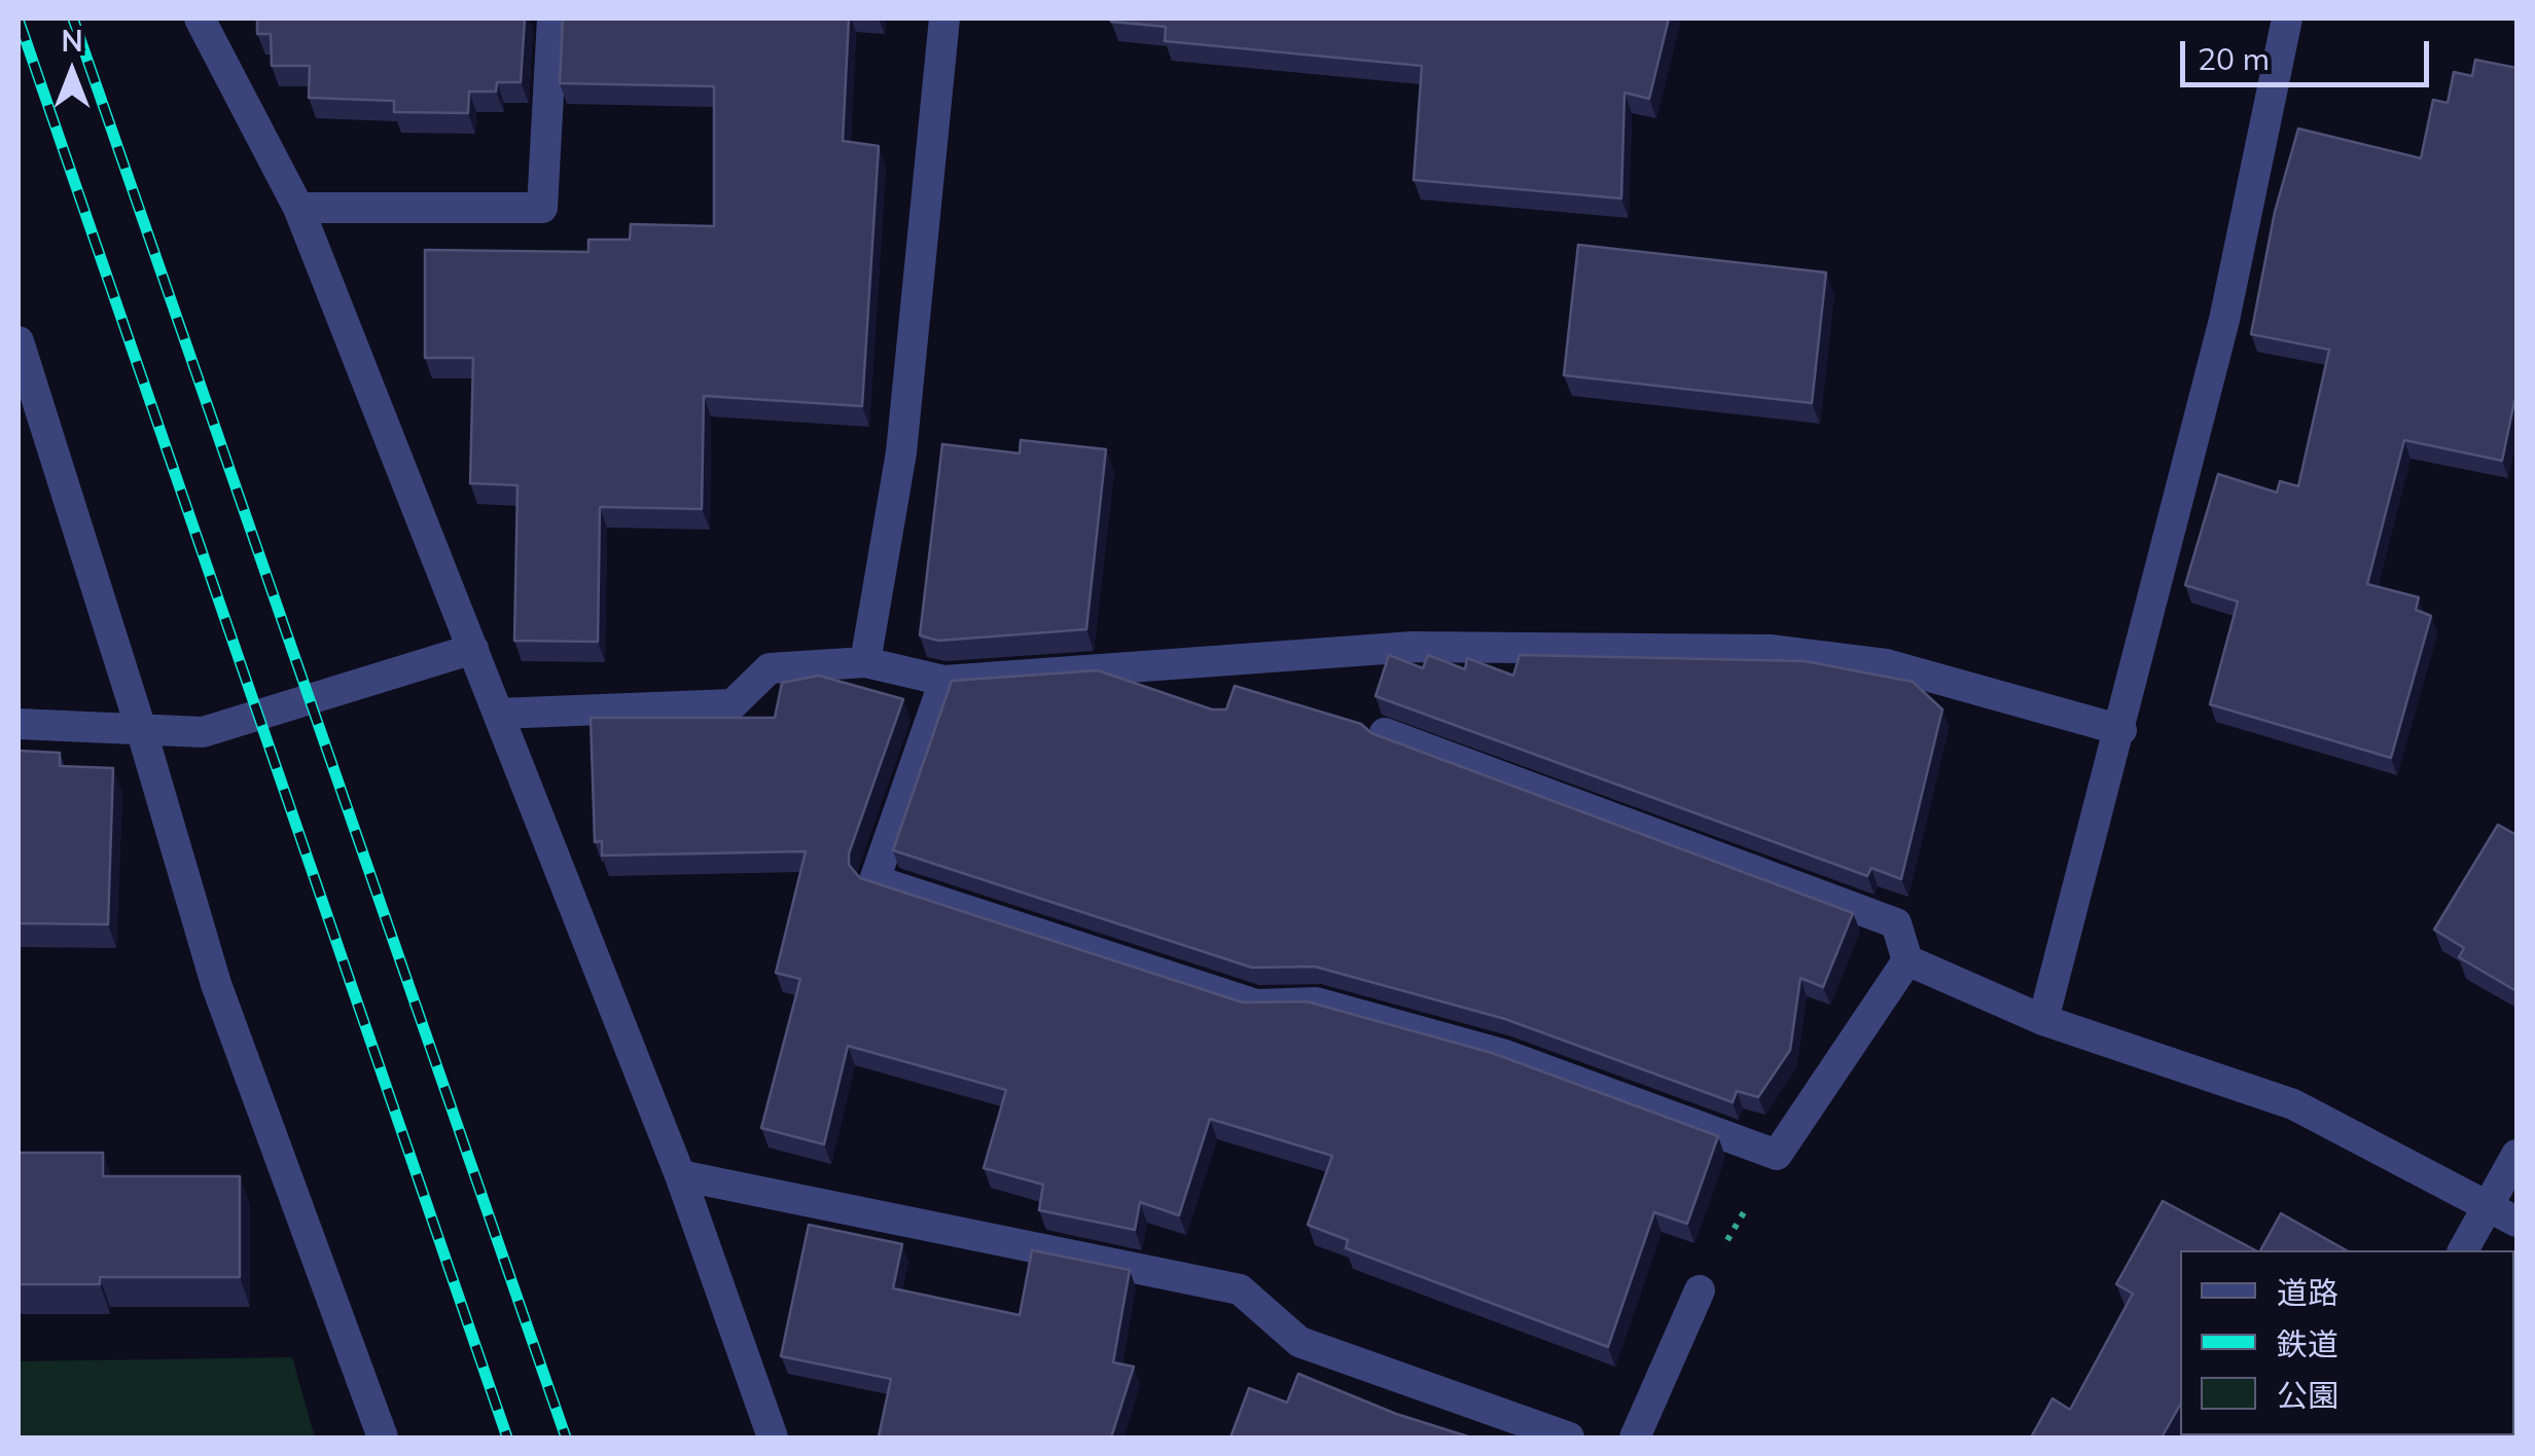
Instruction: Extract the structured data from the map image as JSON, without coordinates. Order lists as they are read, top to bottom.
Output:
{
  "legend": ["道路", "鉄道", "公園"],
  "scale_bar": "20 m",
  "north": "top"
}
